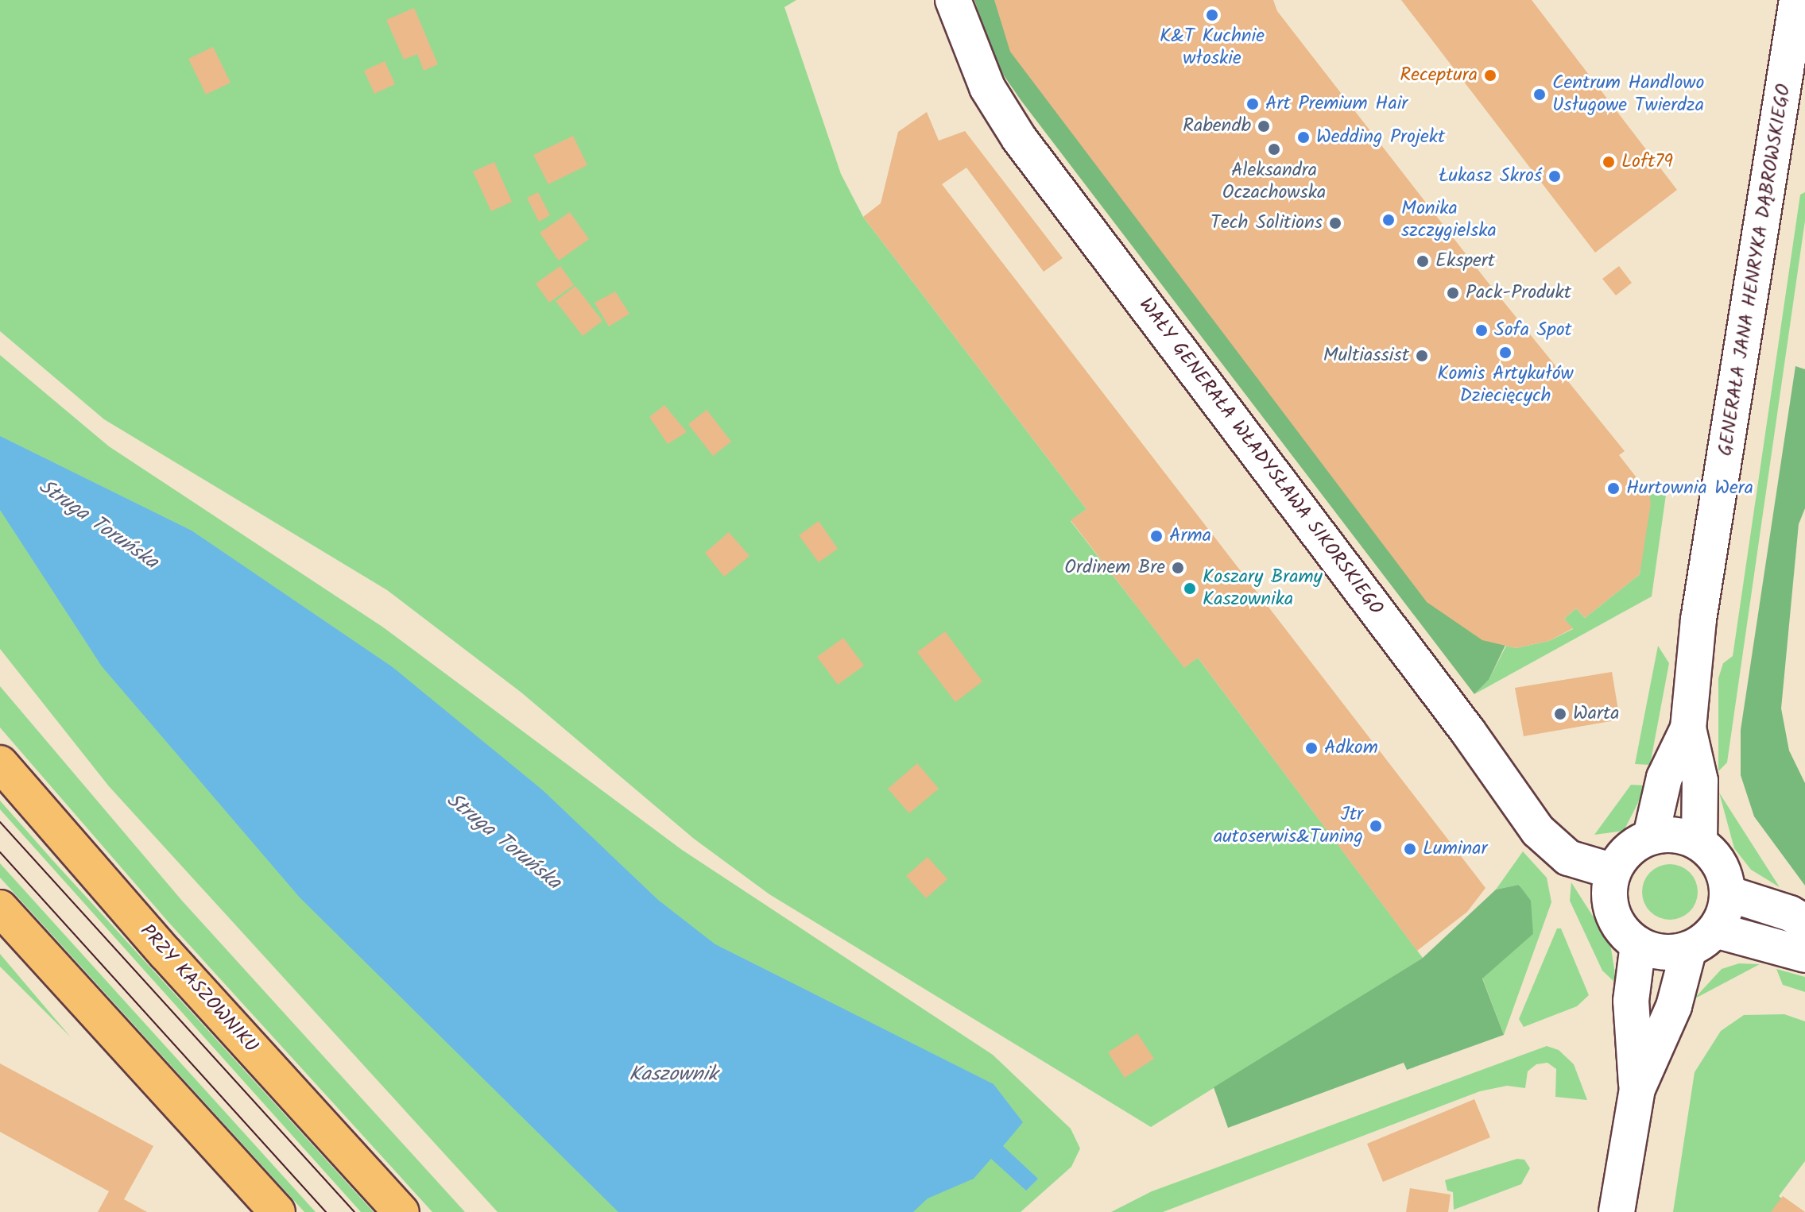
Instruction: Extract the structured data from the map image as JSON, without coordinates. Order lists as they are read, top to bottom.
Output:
{
  "streets": {
    "main road": ["PRZY KASZOWNIKU"],
    "street": ["GENERAŁA JANA HENRYKA DĄBROWSKIEGO", "WAŁY GENERAŁA WŁADYSŁAWA SIKORSKIEGO"]
  },
  "crossings": [
    ["GENERAŁA JANA HENRYKA DĄBROWSKIEGO", "WAŁY GENERAŁA WŁADYSŁAWA SIKORSKIEGO"]
  ],
  "water": ["Struga Toruńska", "Kaszownik"],
  "places": [
    "K&T Kuchnie włoskie",
    "Receptura",
    "Centrum Handlowo Usługowe Twierdza",
    "Art Premium Hair",
    "Rabendb",
    "Wedding Projekt",
    "Aleksandra Oczachowska",
    "Loft79",
    "Łukasz Skroś",
    "Monika szczygielska",
    "Tech Solitions",
    "Ekspert",
    "Pack-Produkt",
    "Sofa Spot",
    "Komis Artykułów Dziecięcych",
    "Multiassist",
    "Hurtownia Wera",
    "Arma",
    "Ordinem Bre",
    "Koszary Bramy Kaszownika",
    "Warta",
    "Adkom",
    "Jtr autoserwis&Tuning",
    "Luminar"
  ]
}
